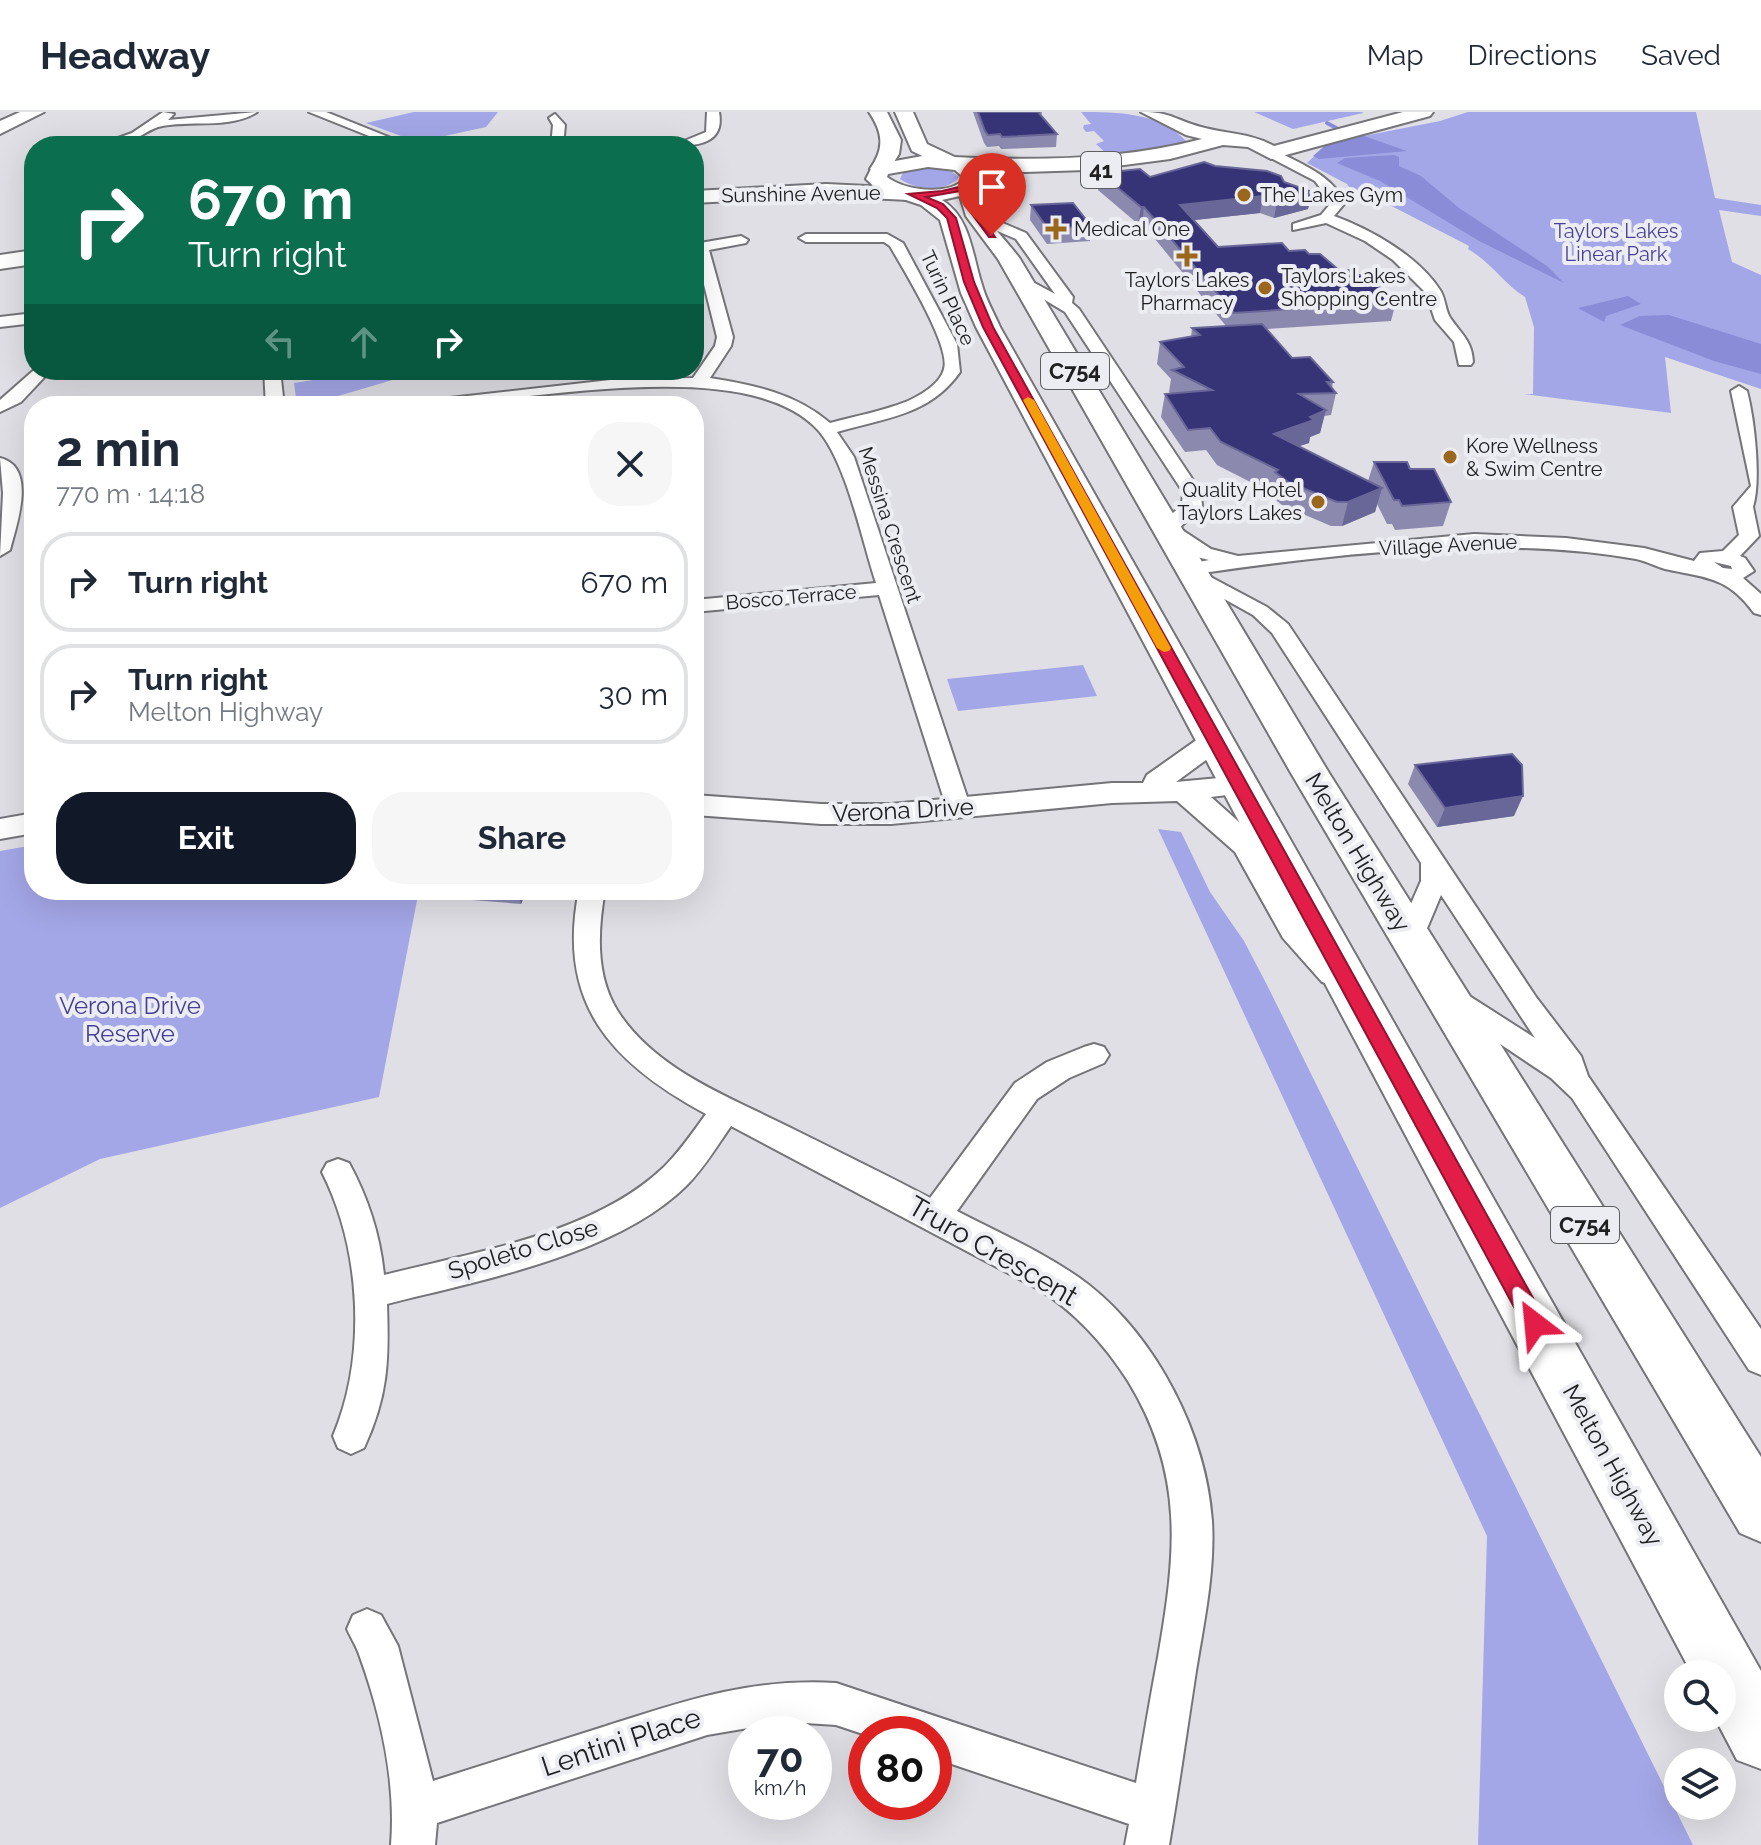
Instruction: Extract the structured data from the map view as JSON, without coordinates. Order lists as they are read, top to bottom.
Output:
{
  "streets": {
    "main road": [
      "41",
      "Sunshine Avenue",
      "C754",
      "Melton Highway"
    ],
    "street": [
      "Turin Place",
      "Messina Crescent",
      "Village Avenue",
      "Bosco Terrace",
      "Verona Drive",
      "Spoleto Close",
      "Truro Crescent",
      "Lentini Place"
    ]
  },
  "crossings": [
    ["41", "Sunshine Avenue"],
    ["41", "Melton Highway"],
    ["Sunshine Avenue", "Melton Highway"],
    ["Turin Place", "Messina Crescent"],
    ["Messina Crescent", "Bosco Terrace"],
    ["Messina Crescent", "Verona Drive"],
    ["Village Avenue", "Melton Highway"],
    ["Verona Drive", "Melton Highway"],
    ["Spoleto Close", "Truro Crescent"]
  ],
  "parks": ["Taylors Lakes Linear Park", "Verona Drive Reserve"],
  "places": {
    "other": [
      "The Lakes Gym",
      "Taylors Lakes Shopping Centre",
      "Kore Wellness & Swim Centre",
      "Quality Hotel Taylors Lakes"
    ],
    "health": ["Medical One", "Taylors Lakes Pharmacy"]
  },
  "page": {
    "header": "Headway",
    "nav": ["Map", "Directions", "Saved"],
    "turn": ["670 m", "Turn right"],
    "heading": ["2 min", "770 m · 14:18"],
    "list": [
      {
        "name": "Turn right",
        "value": "670 m"
      },
      {
        "name": "Turn right",
        "note": "Melton Highway",
        "value": "30 m"
      }
    ],
    "buttons": ["Exit", "Share"],
    "speed": "70 km/h",
    "limit": "80"
  }
}
